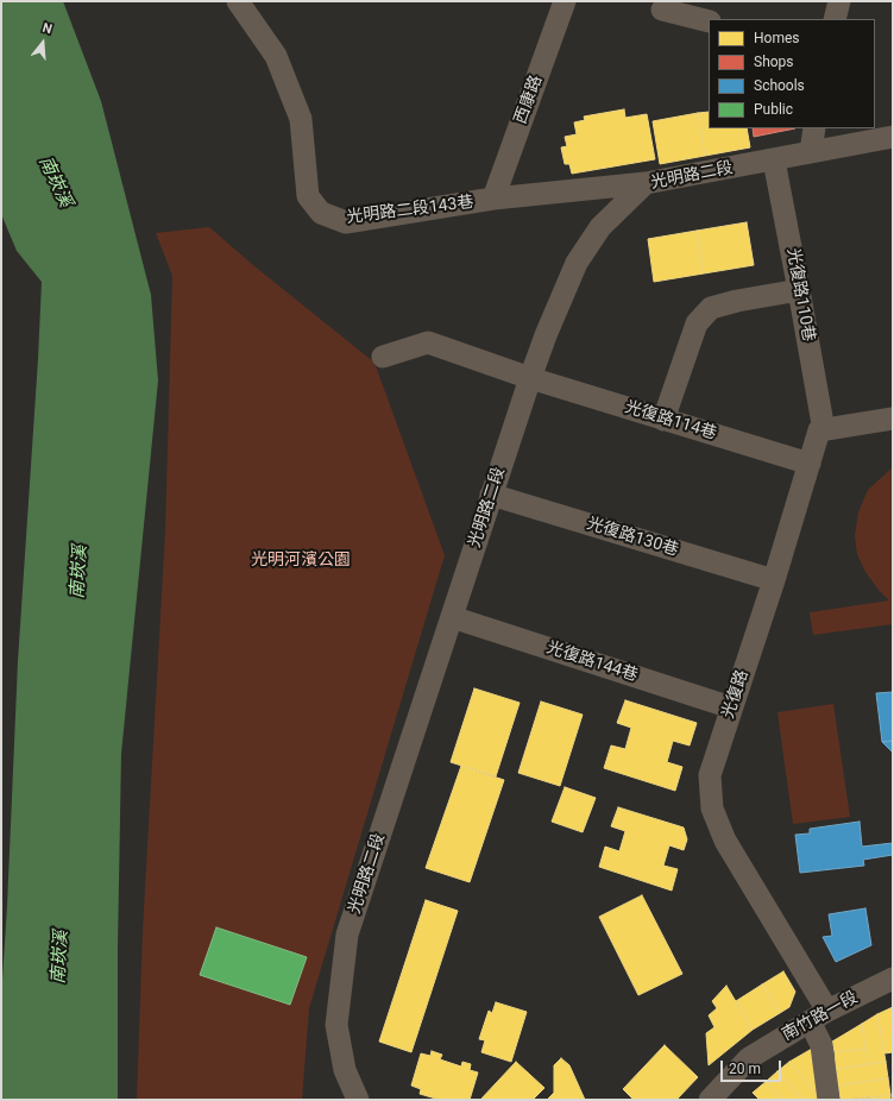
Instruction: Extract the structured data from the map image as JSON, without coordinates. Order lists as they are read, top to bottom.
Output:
{
  "streets": {
    "street": [
      "西康路",
      "光明路二段",
      "光明路二段143巷",
      "光復路110巷",
      "光復路114巷",
      "光復路130巷",
      "光復路144巷",
      "光復路",
      "南竹路一段"
    ]
  },
  "crossings": [
    ["西康路", "光明路二段143巷"],
    ["光明路二段", "光明路二段143巷"],
    ["光明路二段", "光復路110巷"],
    ["光明路二段", "光復路114巷"],
    ["光明路二段", "光復路130巷"],
    ["光明路二段", "光復路144巷"],
    ["光復路110巷", "光復路"],
    ["光復路114巷", "光復路"],
    ["光復路130巷", "光復路"],
    ["光復路144巷", "光復路"],
    ["光復路", "南竹路一段"]
  ],
  "water": ["南崁溪"],
  "parks": ["光明河濱公園"],
  "legend": [
    "Homes",
    "Shops",
    "Schools",
    "Public"
  ],
  "scale_bar": "20 m",
  "north": "top"
}
